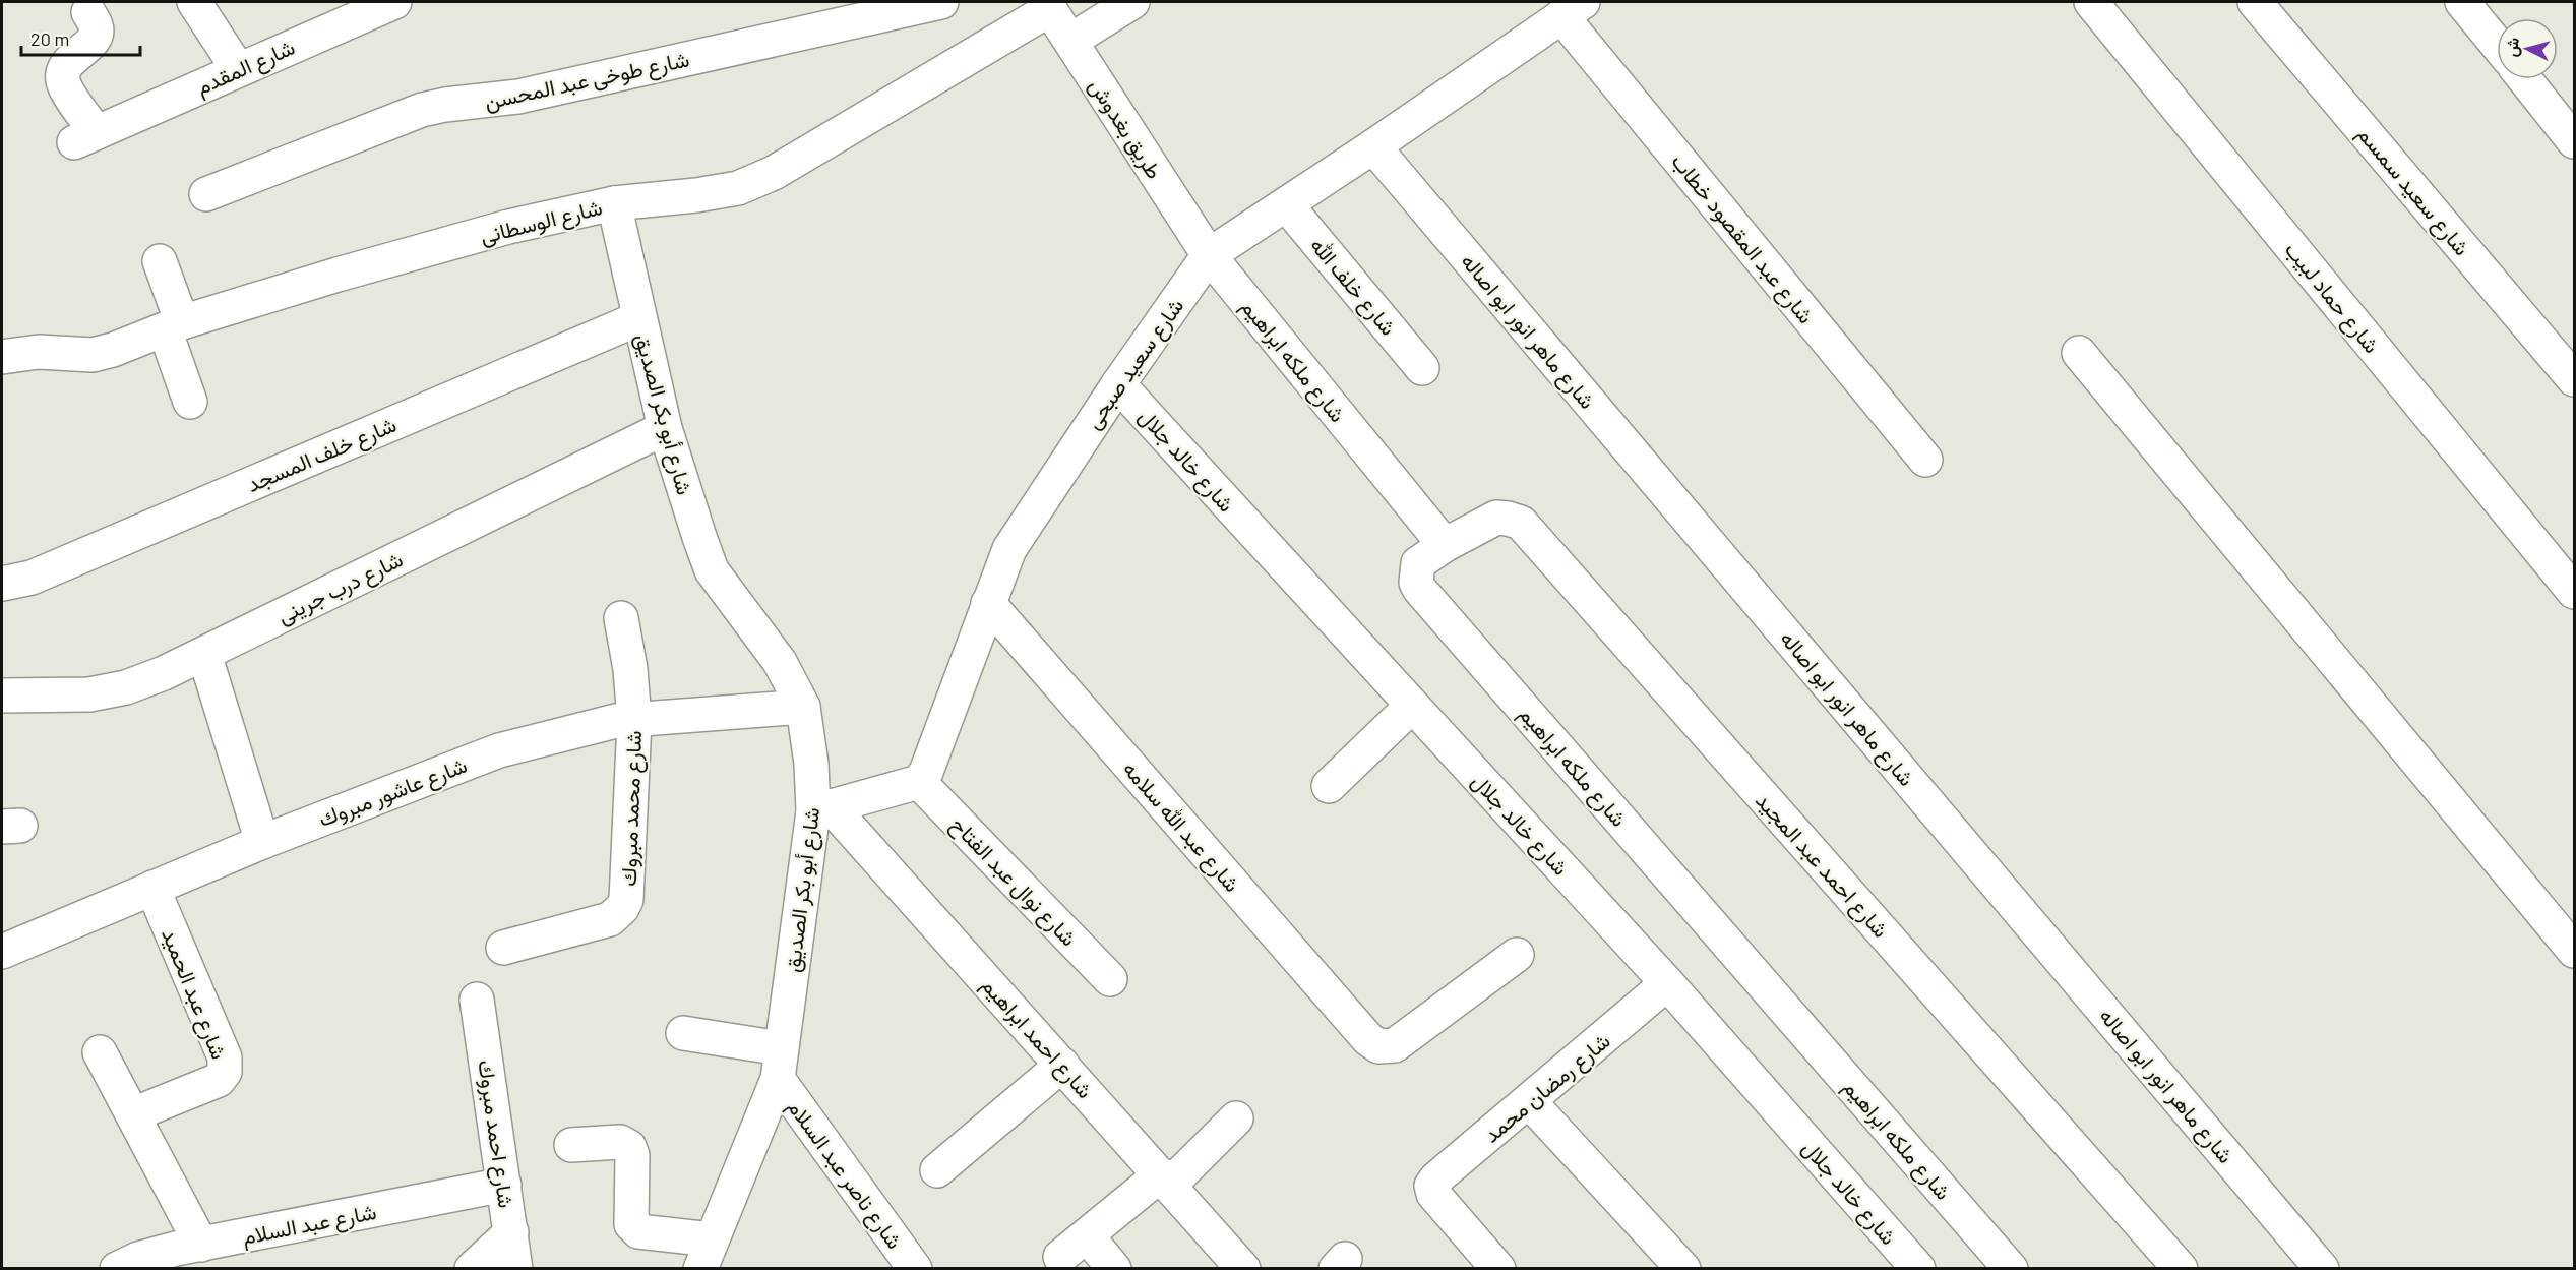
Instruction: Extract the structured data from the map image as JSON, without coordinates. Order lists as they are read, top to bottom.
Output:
{
  "streets": {
    "street": [
      "شارع المقدم",
      "شارع طوخى عبد المحسن",
      "طريق بغدوش",
      "شارع سعيد سمسم",
      "شارع الوسطانى",
      "شارع عبد المقصود خطاب",
      "شارع خلف الله",
      "شارع حماد لبيب",
      "شارع ماهر انور ابو اصاله",
      "شارع ملكه ابراهيم",
      "شارع سعيد صبحى",
      "شارع أبو بكر الصديق",
      "شارع خلف المسجد",
      "شارع خالد جلال",
      "شارع درب جرينى",
      "شارع عاشور مبروك",
      "شارع محمد مبروك",
      "شارع عبد الله سلامه",
      "شارع احمد عبد المجيد",
      "شارع نوال عبد الفتاح",
      "شارع عبد الحميد",
      "شارع احمد ابراهيم",
      "شارع رمضان محمد",
      "شارع احمد مبروك",
      "شارع ناصر عبد السلام",
      "شارع عبد السلام"
    ]
  },
  "crossings": [
    ["طريق بغدوش", "شارع الوسطانى"],
    ["طريق بغدوش", "شارع ملكه ابراهيم"],
    ["طريق بغدوش", "شارع سعيد صبحى"],
    ["شارع الوسطانى", "شارع أبو بكر الصديق"],
    ["شارع عبد المقصود خطاب", "شارع سعيد صبحى"],
    ["شارع خلف الله", "شارع سعيد صبحى"],
    ["شارع ماهر انور ابو اصاله", "شارع سعيد صبحى"],
    ["شارع ملكه ابراهيم", "شارع سعيد صبحى"],
    ["شارع ملكه ابراهيم", "شارع احمد عبد المجيد"],
    ["شارع سعيد صبحى", "شارع خالد جلال"],
    ["شارع سعيد صبحى", "شارع عبد الله سلامه"],
    ["شارع سعيد صبحى", "شارع نوال عبد الفتاح"],
    ["شارع أبو بكر الصديق", "شارع خلف المسجد"],
    ["شارع أبو بكر الصديق", "شارع درب جرينى"],
    ["شارع أبو بكر الصديق", "شارع عاشور مبروك"],
    ["شارع أبو بكر الصديق", "شارع احمد ابراهيم"],
    ["شارع أبو بكر الصديق", "شارع ناصر عبد السلام"],
    ["شارع خالد جلال", "شارع رمضان محمد"],
    ["شارع عاشور مبروك", "شارع محمد مبروك"],
    ["شارع عاشور مبروك", "شارع عبد الحميد"],
    ["شارع احمد مبروك", "شارع عبد السلام"]
  ],
  "scale_bar": "20 m",
  "north": "left"
}
